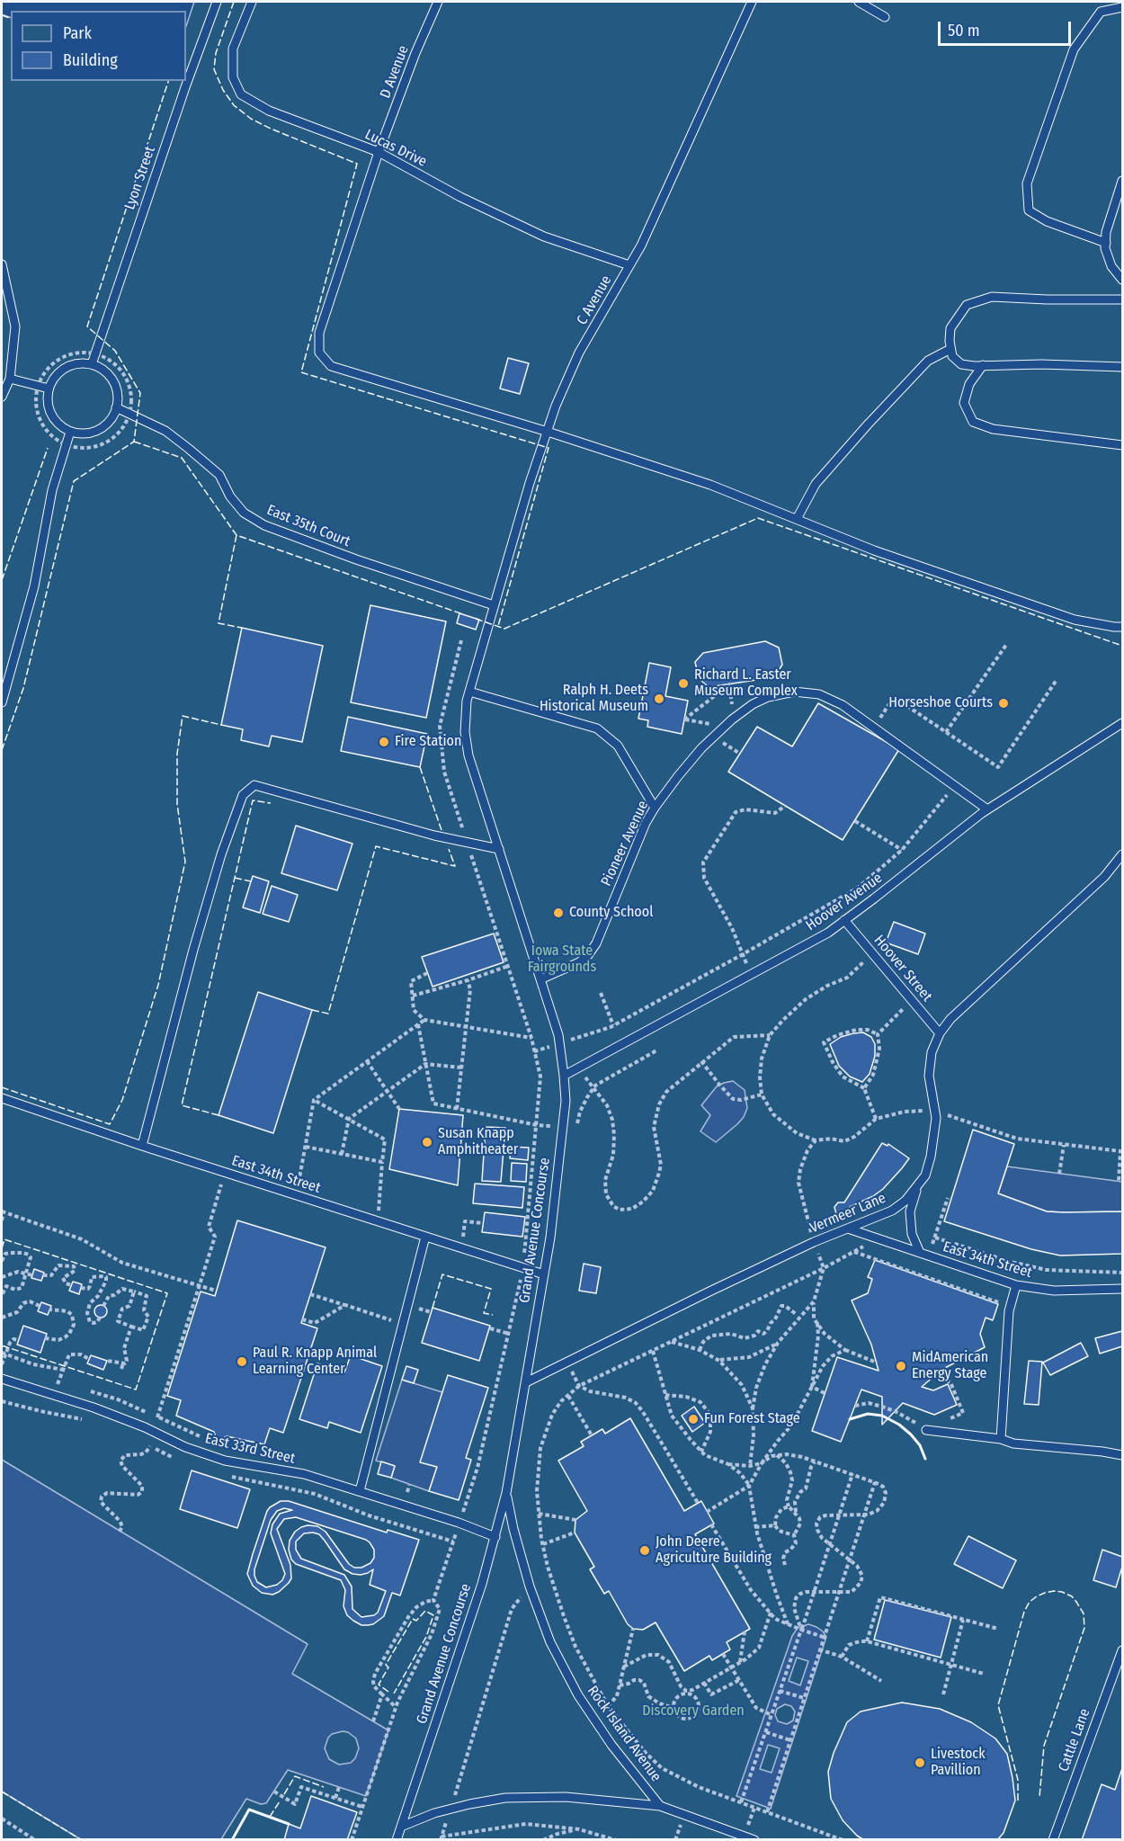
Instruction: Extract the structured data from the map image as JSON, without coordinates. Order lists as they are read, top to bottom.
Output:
{
  "streets": {
    "lane": [
      "D Avenue",
      "Lucas Drive",
      "Lyon Street",
      "C Avenue",
      "East 35th Court",
      "Pioneer Avenue",
      "Hoover Avenue",
      "Hoover Street",
      "East 34th Street",
      "Vermeer Lane",
      "Grand Avenue Concourse",
      "East 33rd Street",
      "Rock Island Avenue",
      "Cattle Lane"
    ]
  },
  "crossings": [
    ["D Avenue", "Lucas Drive"],
    ["D Avenue", "C Avenue"],
    ["Lucas Drive", "C Avenue"],
    ["Lyon Street", "East 35th Court"],
    ["C Avenue", "East 35th Court"],
    ["C Avenue", "Grand Avenue Concourse"],
    ["Pioneer Avenue", "Hoover Avenue"],
    ["Pioneer Avenue", "Grand Avenue Concourse"],
    ["Hoover Avenue", "Hoover Street"],
    ["Hoover Avenue", "Grand Avenue Concourse"],
    ["Hoover Street", "Vermeer Lane"],
    ["East 34th Street", "Vermeer Lane"],
    ["East 34th Street", "Grand Avenue Concourse"],
    ["Vermeer Lane", "Grand Avenue Concourse"],
    ["Grand Avenue Concourse", "East 33rd Street"],
    ["Grand Avenue Concourse", "Rock Island Avenue"]
  ],
  "parks": ["Iowa State Fairgrounds", "Discovery Garden"],
  "places": [
    "Richard L. Easter Museum Complex",
    "Ralph H. Deets Historical Museum",
    "Horseshoe Courts",
    "Fire Station",
    "County School",
    "Susan Knapp Amphitheater",
    "Paul R. Knapp Animal Learning Center",
    "MidAmerican Energy Stage",
    "Fun Forest Stage",
    "John Deere Agriculture Building",
    "Livestock Pavillion"
  ],
  "legend": ["Park", "Building"],
  "scale_bar": "50 m"
}
